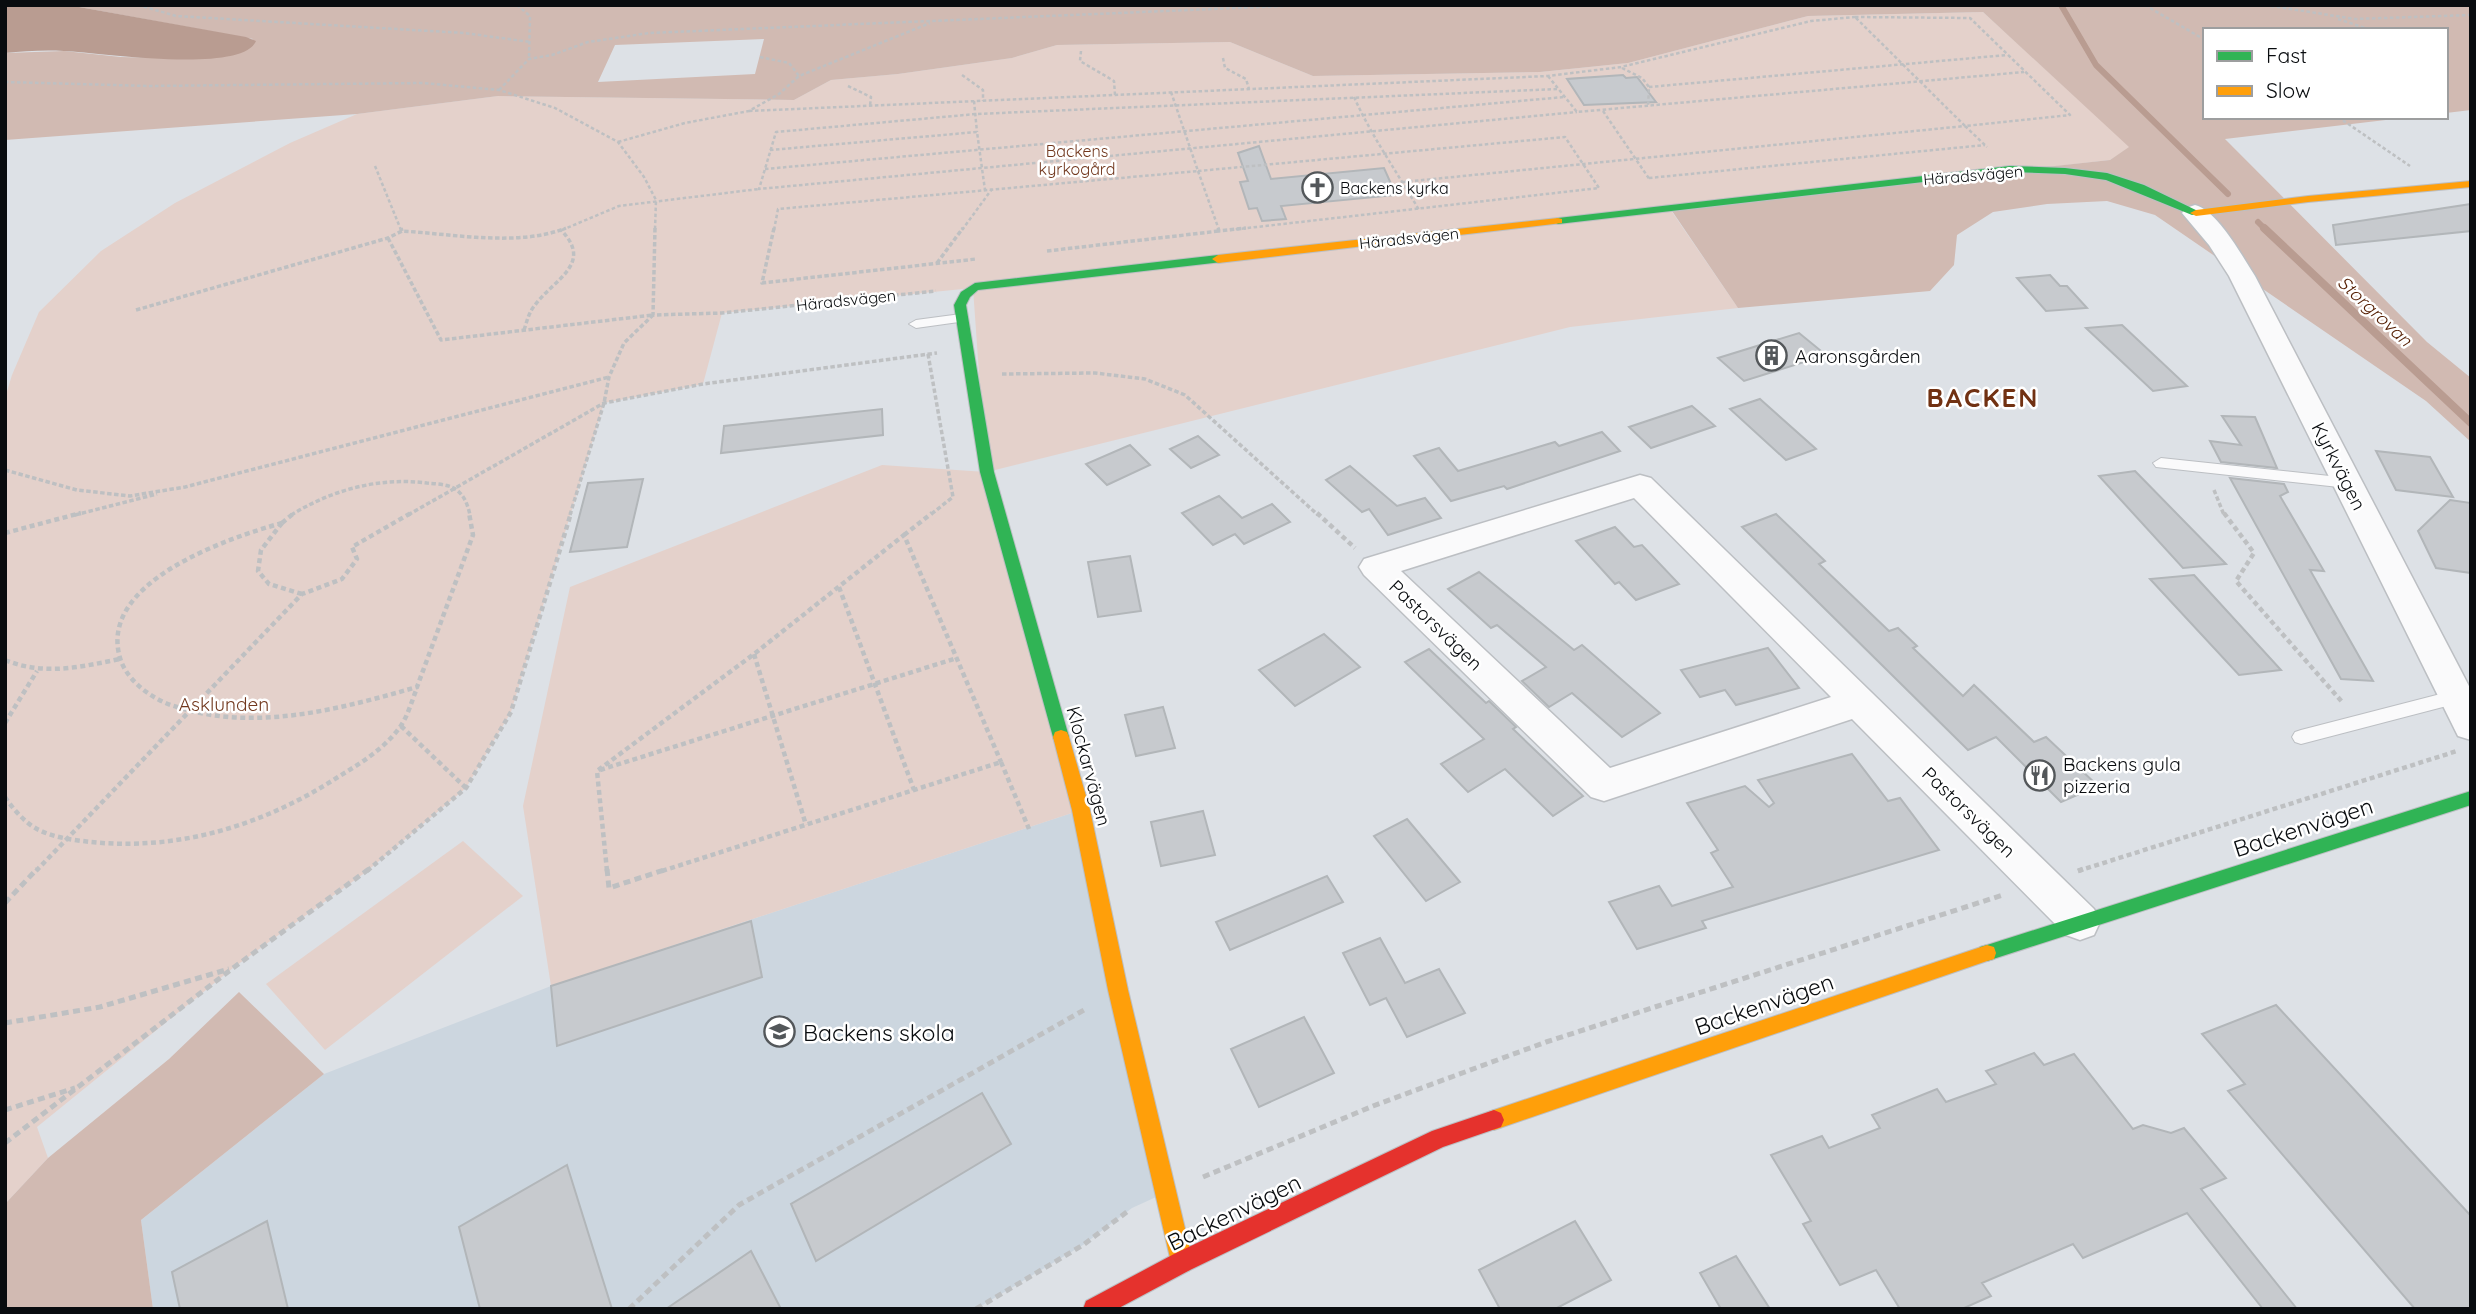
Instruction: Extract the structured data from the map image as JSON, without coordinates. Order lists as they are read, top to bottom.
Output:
{
  "streets": {
    "street": [
      "Häradsvägen",
      "Kyrkvägen",
      "Pastorsvägen",
      "Klockarvägen",
      "Backenvägen"
    ]
  },
  "crossings": [
    ["Häradsvägen", "Kyrkvägen"],
    ["Pastorsvägen", "Backenvägen"],
    ["Klockarvägen", "Backenvägen"]
  ],
  "districts": ["BACKEN"],
  "water": ["Storgrovan"],
  "parks": ["Backens kyrkogård", "Asklunden"],
  "places": {
    "church": ["Backens kyrka"],
    "building": ["Aaronsgården"],
    "restaurant": ["Backens gula pizzeria"],
    "school or university": ["Backens skola"]
  },
  "legend": ["Fast", "Slow"]
}
